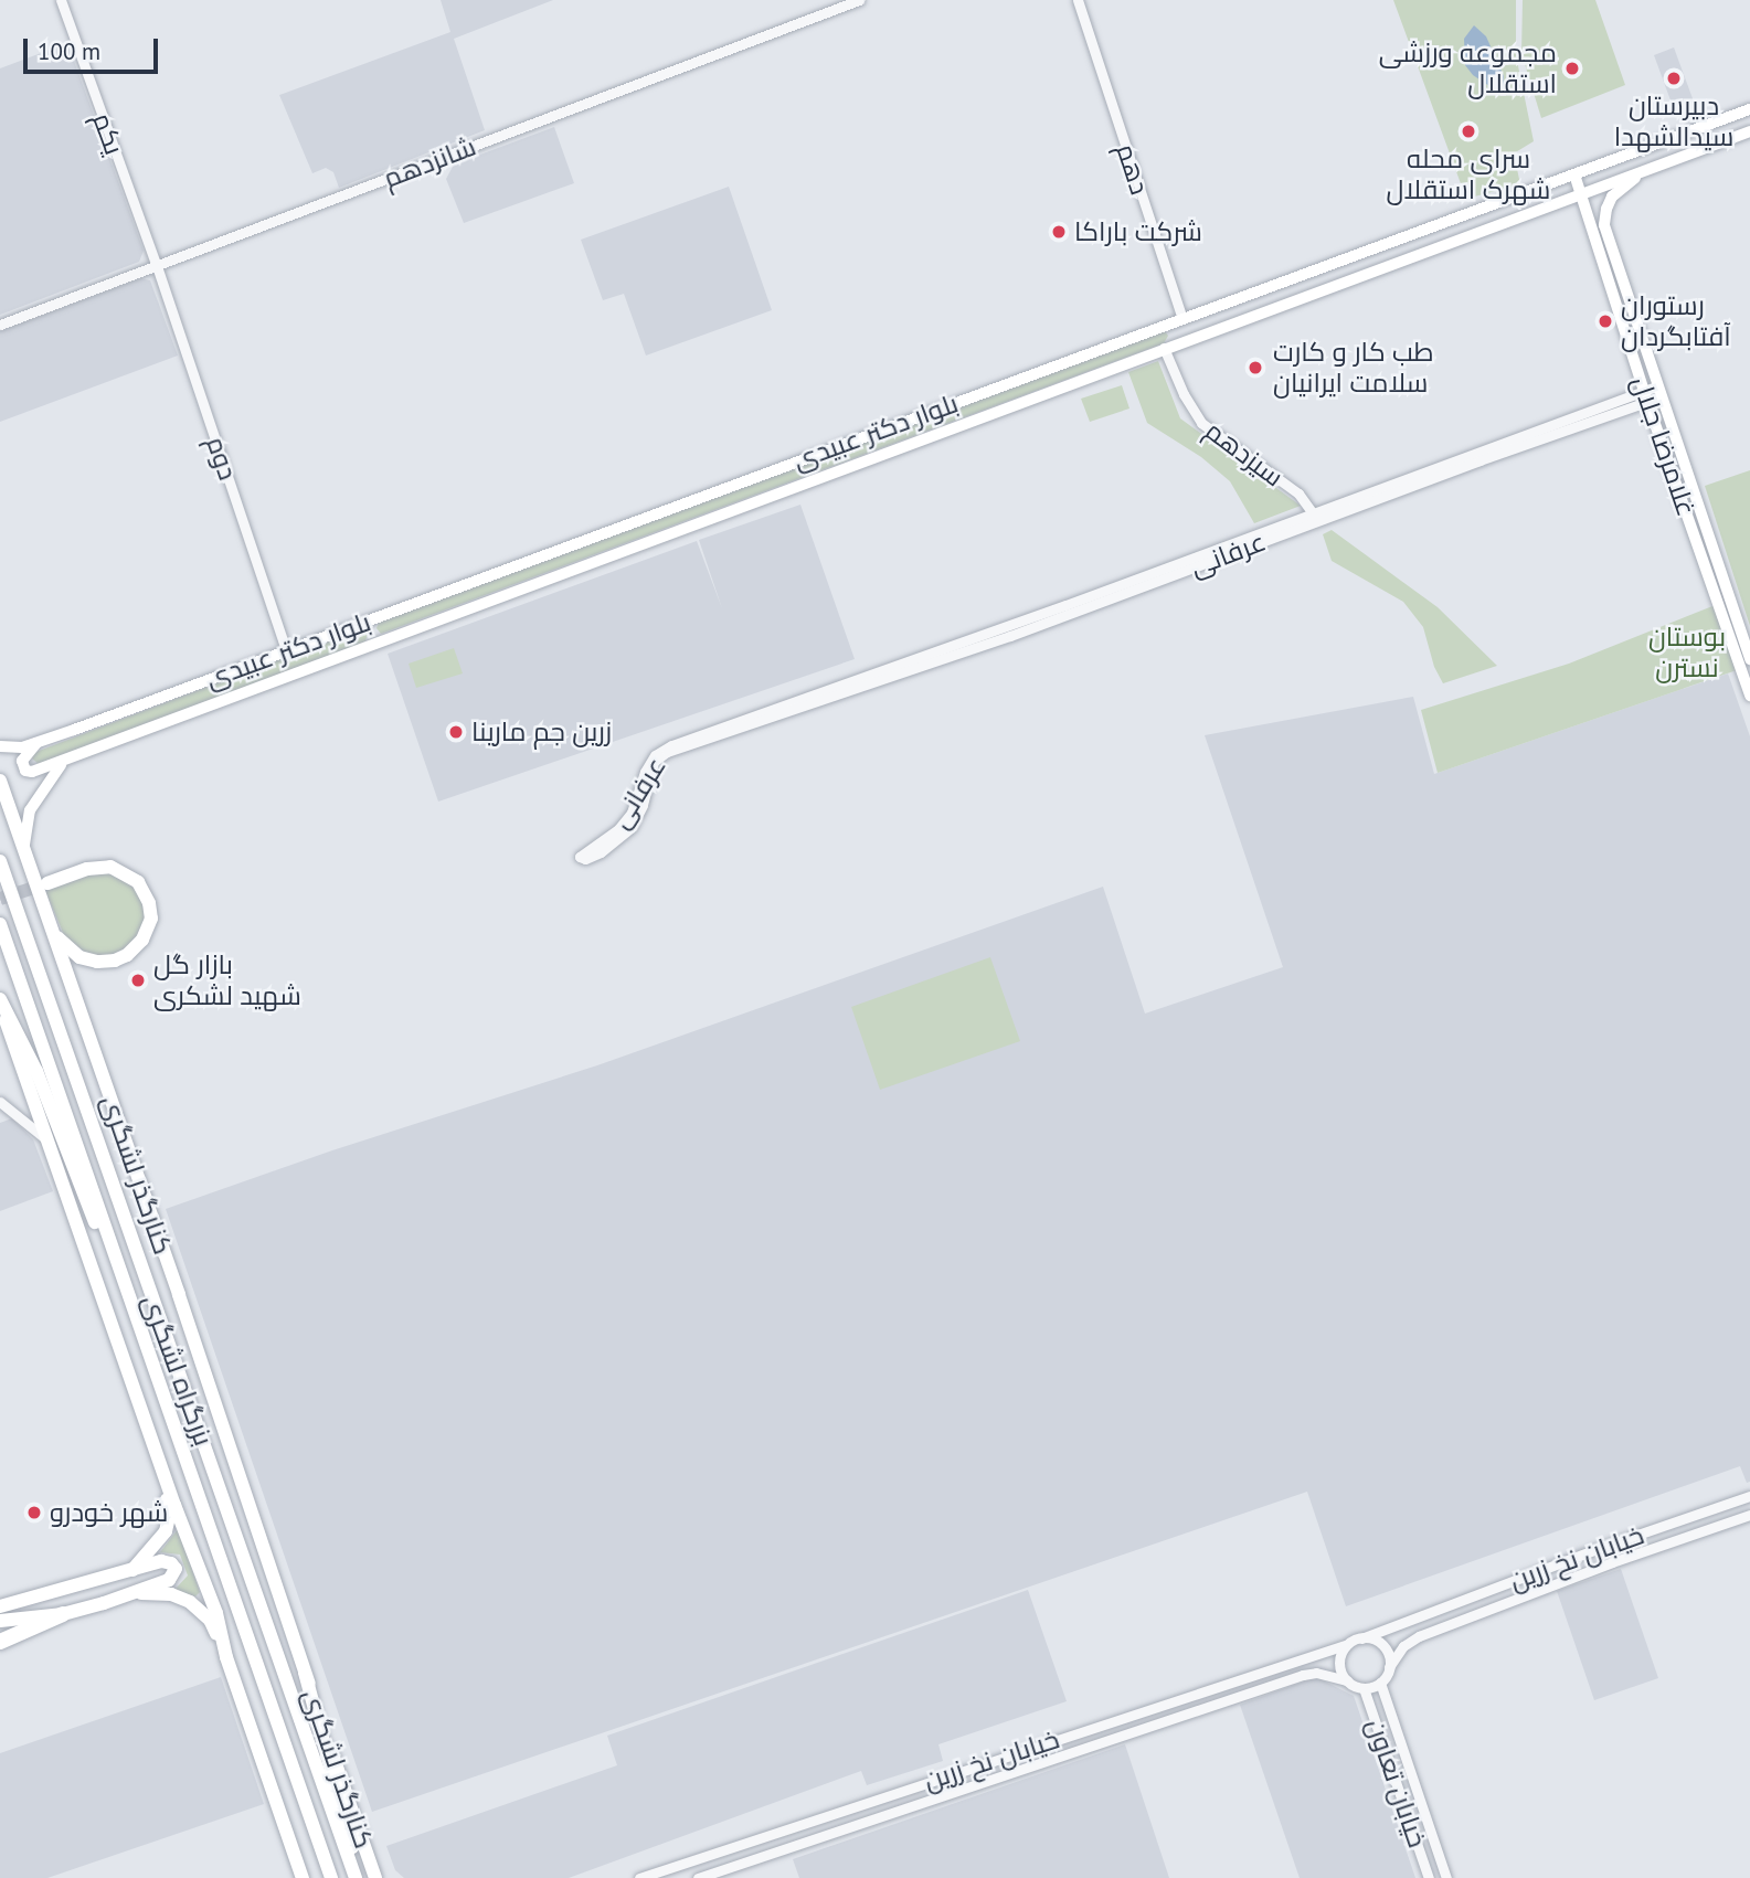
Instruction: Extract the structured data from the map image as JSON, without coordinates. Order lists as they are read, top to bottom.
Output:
{
  "streets": {
    "main road": [
      "دهم",
      "بلوار دکتر عبیدی",
      "غلامرضا جلال",
      "کنارگذر لشگری",
      "بزرگراه لشگری"
    ],
    "street": [
      "یکم",
      "شانزدهم",
      "سیزدهم",
      "دوم",
      "عرفانی",
      "خیابان نخ زرین",
      "خیابان تعاون"
    ]
  },
  "crossings": [
    ["یکم", "شانزدهم"],
    ["یکم", "دوم"],
    ["شانزدهم", "دوم"],
    ["دهم", "بلوار دکتر عبیدی"],
    ["بلوار دکتر عبیدی", "غلامرضا جلال"],
    ["بلوار دکتر عبیدی", "سیزدهم"],
    ["بلوار دکتر عبیدی", "دوم"],
    ["غلامرضا جلال", "عرفانی"],
    ["سیزدهم", "عرفانی"],
    ["خیابان نخ زرین", "خیابان تعاون"]
  ],
  "parks": ["بوستان نسترن"],
  "places": [
    "مجموعه ورزشی استقلال",
    "دبیرستان سیدالشهدا",
    "سرای محله شهرک استقلال",
    "شرکت باراکا",
    "رستوران آفتابگردان",
    "طب کار و کارت سلامت ایرانیان",
    "زرین جم مارینا",
    "بازار گل شهید لشکری",
    "شهر خودرو"
  ],
  "scale_bar": "100 m"
}
